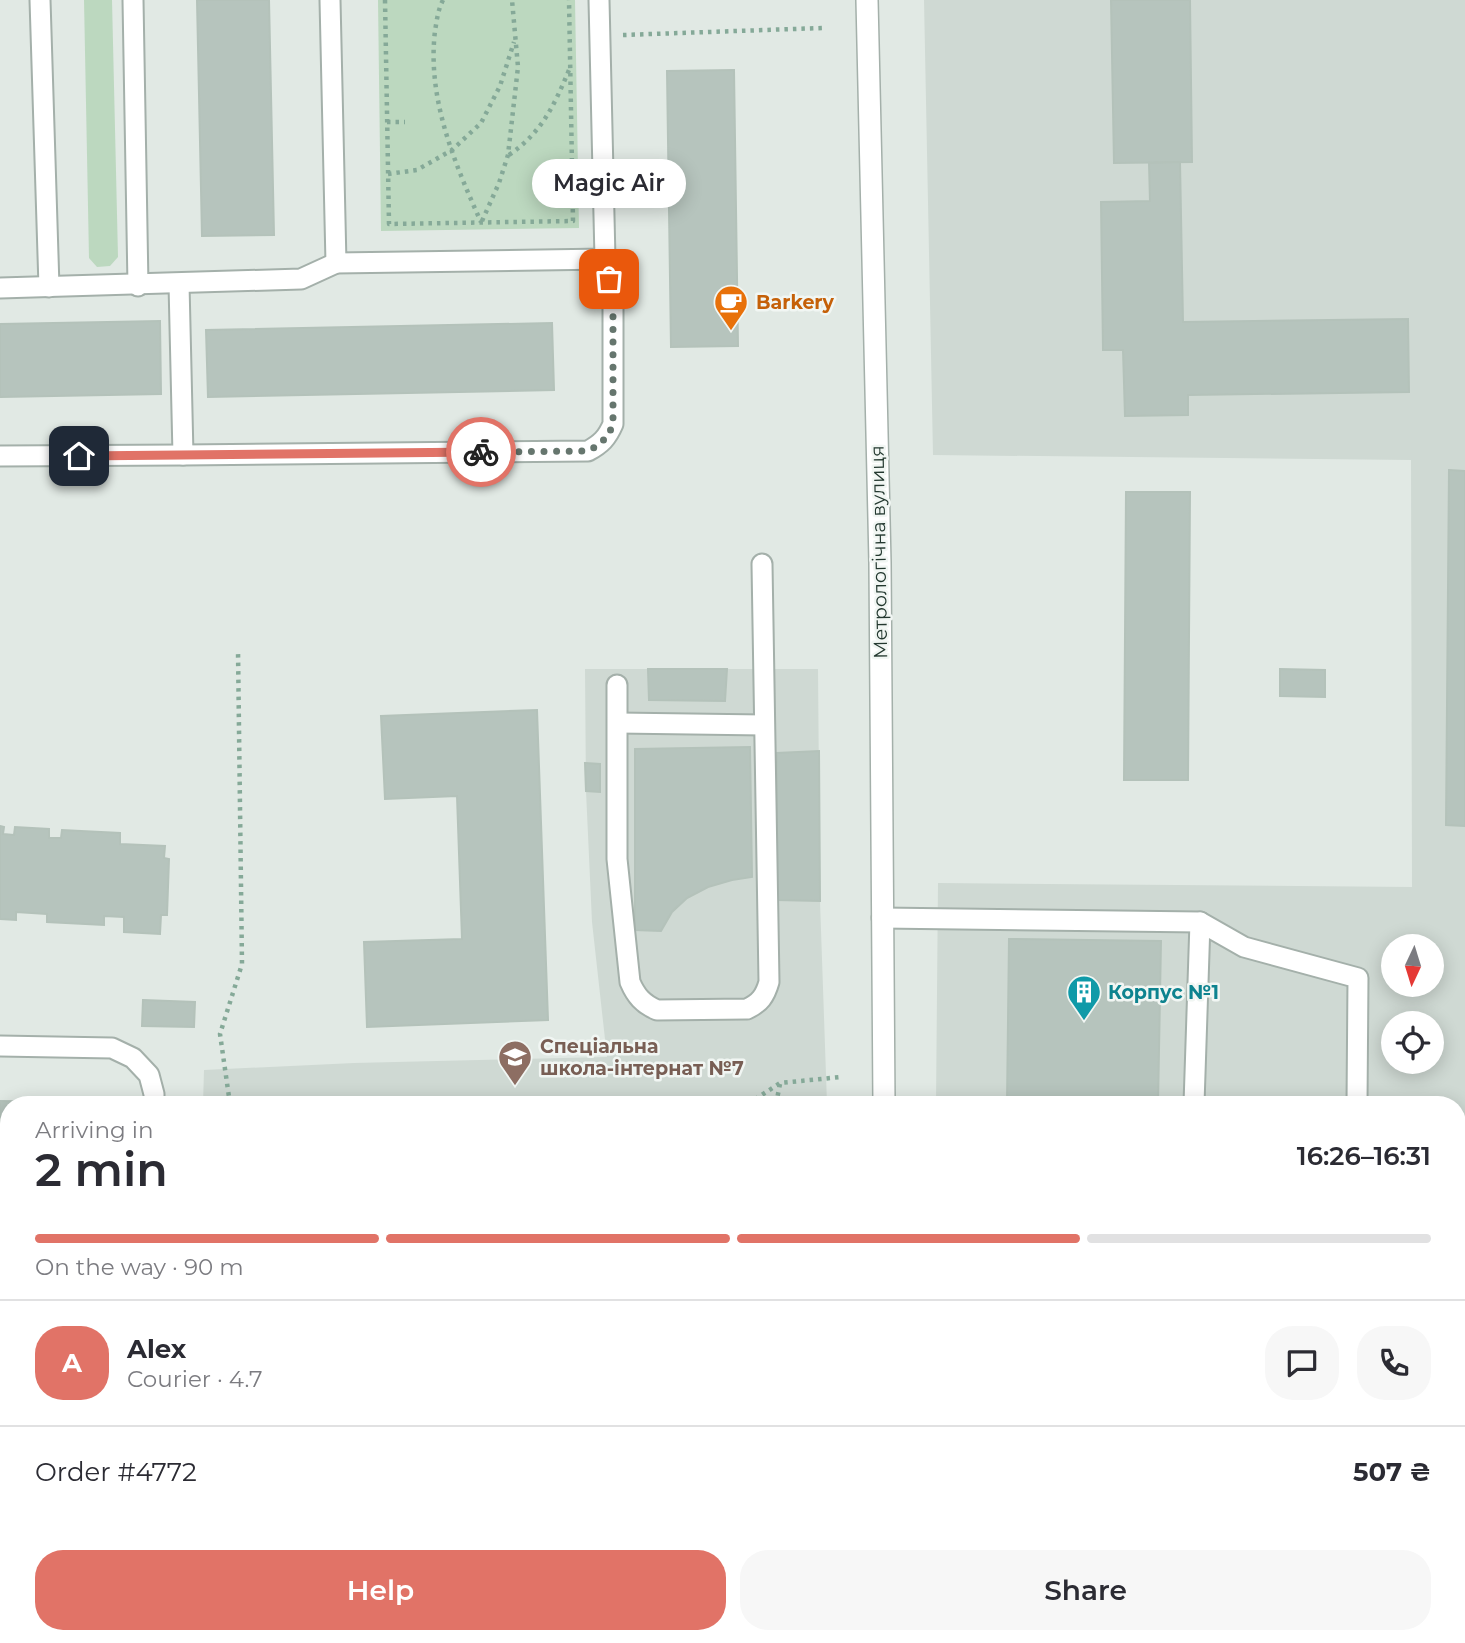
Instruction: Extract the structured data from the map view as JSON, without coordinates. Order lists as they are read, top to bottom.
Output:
{
  "streets": {
    "street": ["Метрологічна вулиця"]
  },
  "places": {
    "other": ["Magic Air"],
    "cafe": ["Barkery"],
    "building": ["Корпус №1"],
    "school or university": ["Спеціальна школа-інтернат №7"]
  },
  "north": "bottom",
  "page": {
    "bubble": "Magic Air",
    "heading": ["2 min", "Arriving in", "16:26–16:31"],
    "panel": [
      "Alex",
      "Courier · 4.7",
      "Order #4772",
      "507 ₴"
    ],
    "bar": "On the way · 90 m",
    "round": "A",
    "buttons": ["Help", "Share"]
  }
}
